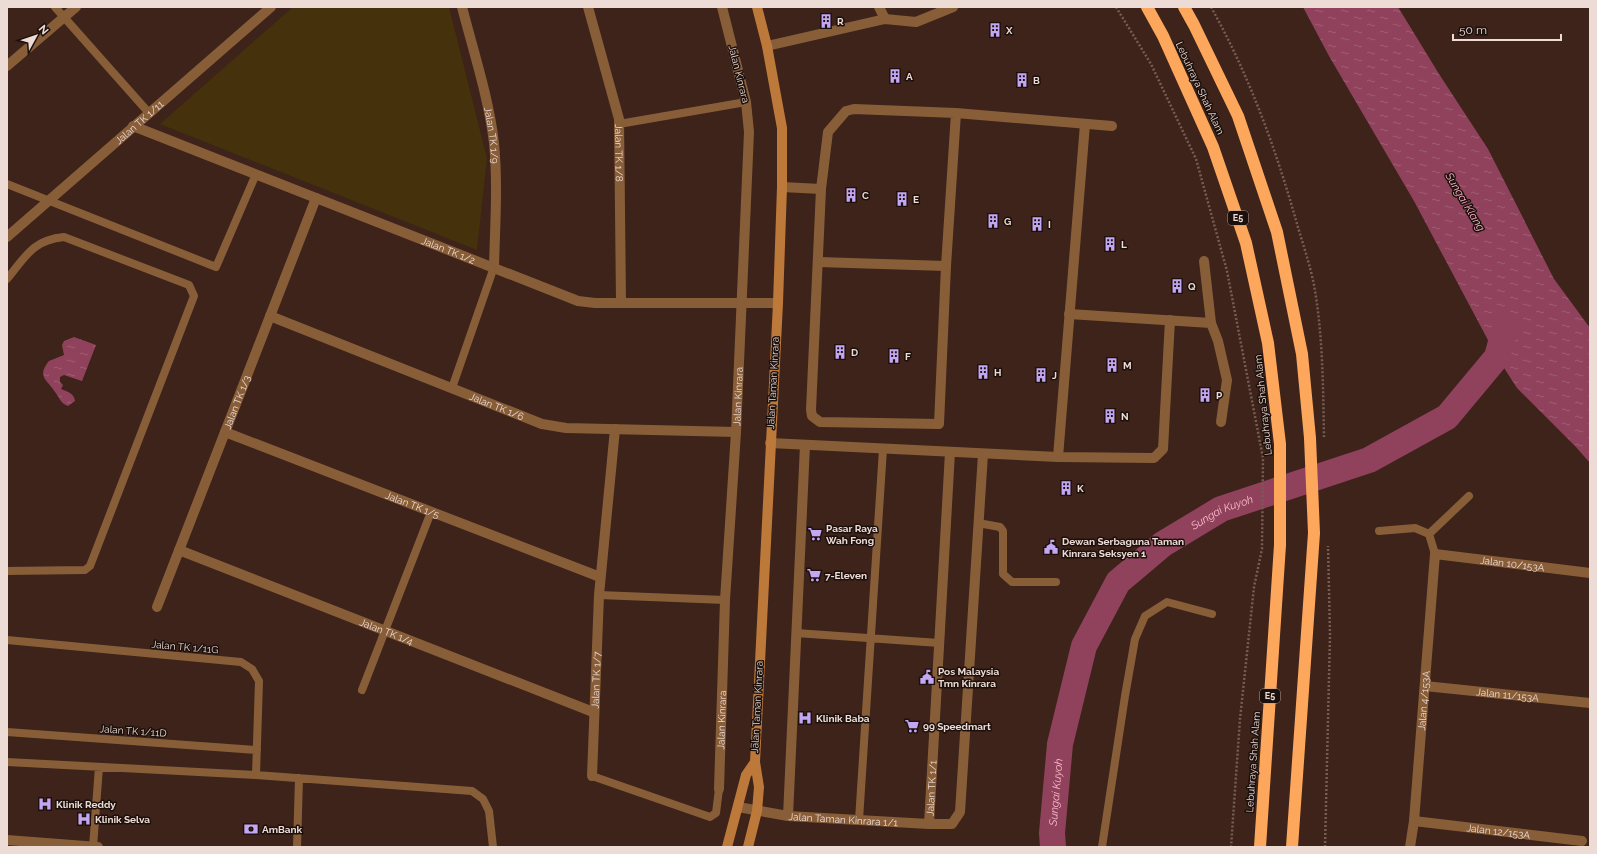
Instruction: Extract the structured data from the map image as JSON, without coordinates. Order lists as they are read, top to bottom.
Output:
{
  "streets": {
    "highway": ["Lebuhraya Shah Alam", "E5"],
    "street": [
      "Jalan Kinrara",
      "Jalan TK 1/11",
      "Jalan TK 1/9",
      "Jalan TK 1/8",
      "Jalan TK 1/2",
      "Jalan Taman Kinrara",
      "Jalan TK 1/3",
      "Jalan TK 1/6",
      "Jalan TK 1/5",
      "Jalan 10/153A",
      "Jalan TK 1/4",
      "Jalan TK 1/7",
      "Jalan 11/153A",
      "Jalan 4/153A",
      "Jalan TK 1/1",
      "Jalan Taman Kinrara 1/1",
      "Jalan 12/153A"
    ],
    "lane": ["Jalan TK 1/11G", "Jalan TK 1/11D"]
  },
  "crossings": [
    ["Jalan Kinrara", "Jalan TK 1/2"],
    ["Jalan Kinrara", "Jalan TK 1/6"],
    ["Jalan Kinrara", "Jalan TK 1/7"],
    ["Jalan TK 1/11", "Jalan TK 1/2"],
    ["Jalan TK 1/9", "Jalan TK 1/2"],
    ["Jalan TK 1/8", "Jalan TK 1/2"],
    ["Jalan TK 1/2", "Jalan Taman Kinrara"],
    ["Jalan TK 1/2", "Jalan TK 1/3"],
    ["Jalan Taman Kinrara", "Jalan Taman Kinrara 1/1"],
    ["Jalan TK 1/3", "Jalan TK 1/6"],
    ["Jalan TK 1/3", "Jalan TK 1/5"],
    ["Jalan TK 1/3", "Jalan TK 1/4"],
    ["Jalan TK 1/6", "Jalan TK 1/7"],
    ["Jalan TK 1/5", "Jalan TK 1/7"],
    ["Jalan 10/153A", "Jalan 4/153A"],
    ["Jalan TK 1/4", "Jalan TK 1/7"],
    ["Jalan TK 1/11G", "Jalan TK 1/11D"],
    ["Jalan 11/153A", "Jalan 4/153A"],
    ["Jalan 4/153A", "Jalan 12/153A"],
    ["Jalan TK 1/1", "Jalan Taman Kinrara 1/1"]
  ],
  "water": ["Sungai Klang", "Sungai Kuyoh"],
  "places": {
    "building": [
      "R",
      "X",
      "A",
      "B",
      "C",
      "E",
      "G",
      "I",
      "L",
      "Q",
      "D",
      "F",
      "M",
      "H",
      "J",
      "P",
      "N",
      "K"
    ],
    "supermarket": ["Pasar Raya Wah Fong", "7-Eleven", "99 Speedmart"],
    "public building": ["Dewan Serbaguna Taman Kinrara Seksyen 1", "Pos Malaysia Tmn Kinrara"],
    "hospital": ["Klinik Baba", "Klinik Reddy", "Klinik Selva"],
    "bank": ["AmBank"]
  },
  "scale_bar": "50 m",
  "north": "top right"
}
